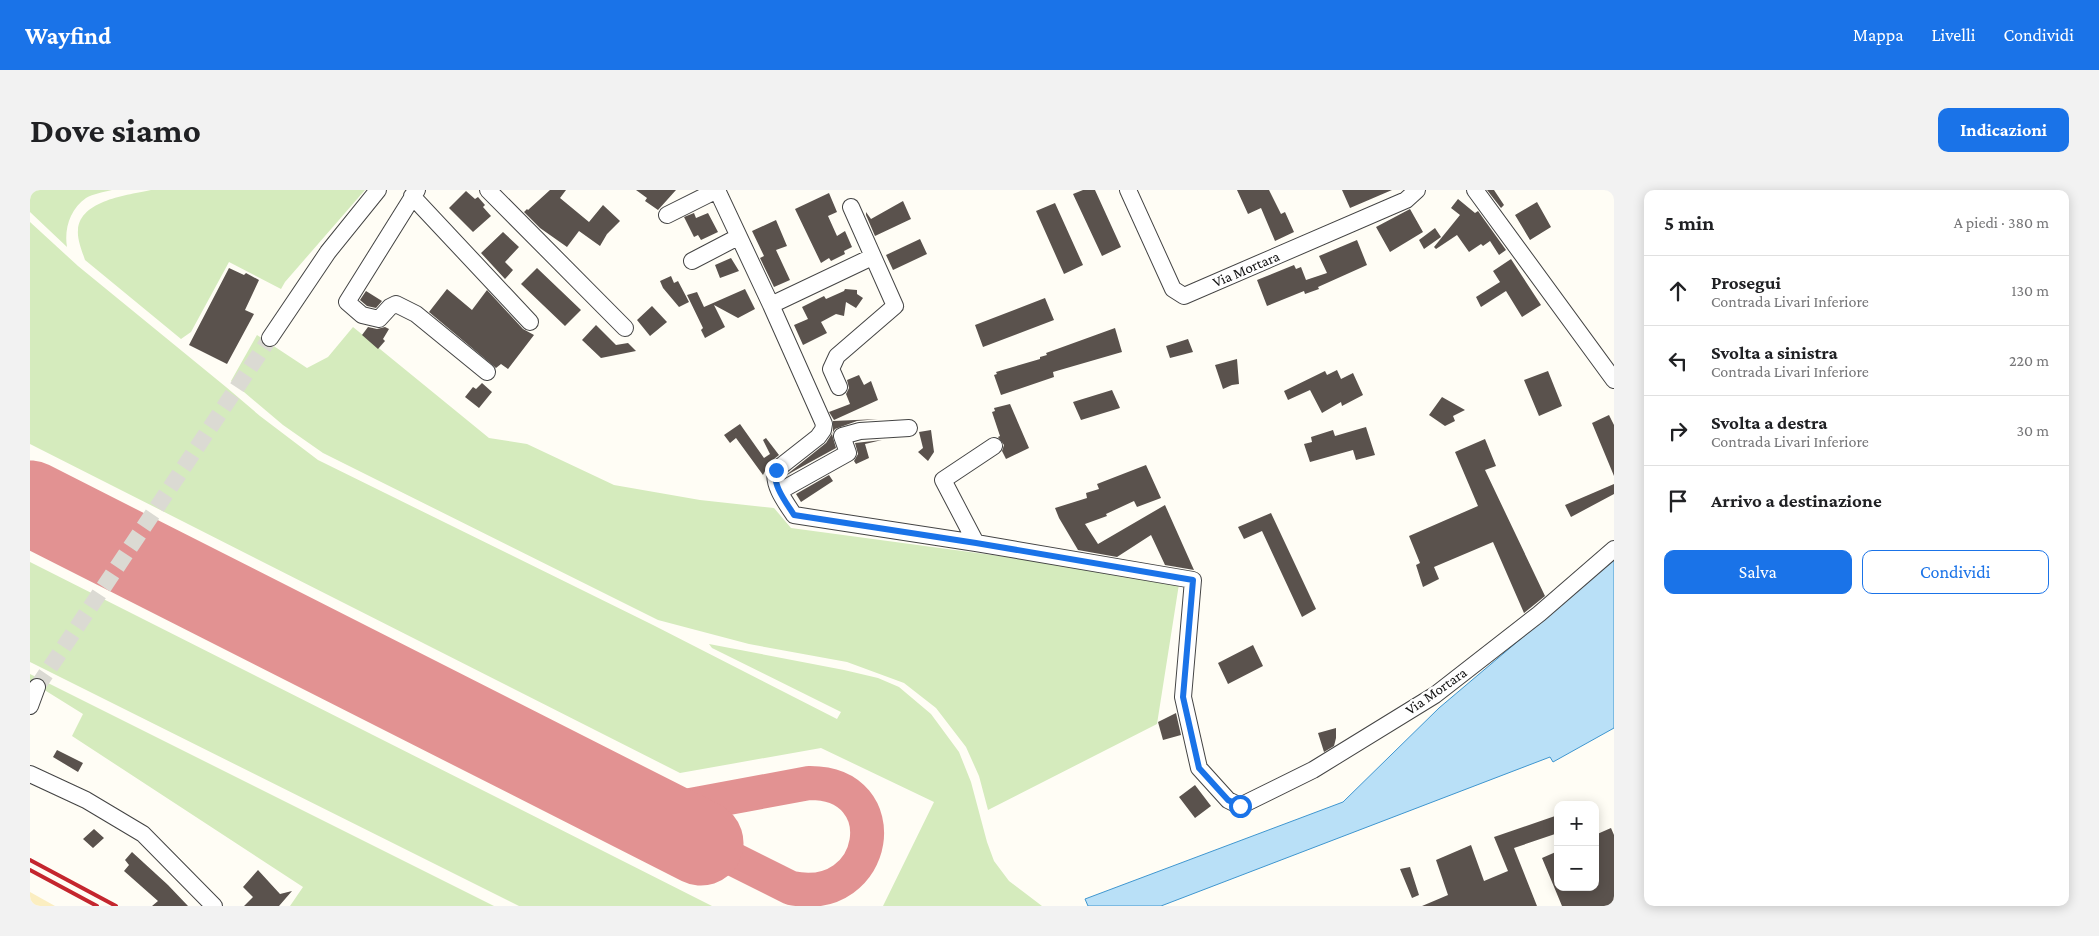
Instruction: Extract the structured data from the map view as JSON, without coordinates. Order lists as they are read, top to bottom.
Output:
{
  "streets": {
    "street": ["Via Mortara"]
  },
  "page": {
    "header": "Wayfind",
    "nav": ["Mappa", "Livelli", "Condividi"],
    "buttons": [
      "Indicazioni",
      ["Salva", "Condividi"]
    ],
    "title": "Dove siamo",
    "heading": ["5 min", "A piedi · 380 m"],
    "list": [
      ["Prosegui", "Contrada Livari Inferiore", "130 m"],
      ["Svolta a sinistra", "Contrada Livari Inferiore", "220 m"],
      ["Svolta a destra", "Contrada Livari Inferiore", "30 m"],
      "Arrivo a destinazione"
    ],
    "map_buttons": ["+", "−"]
  }
}
